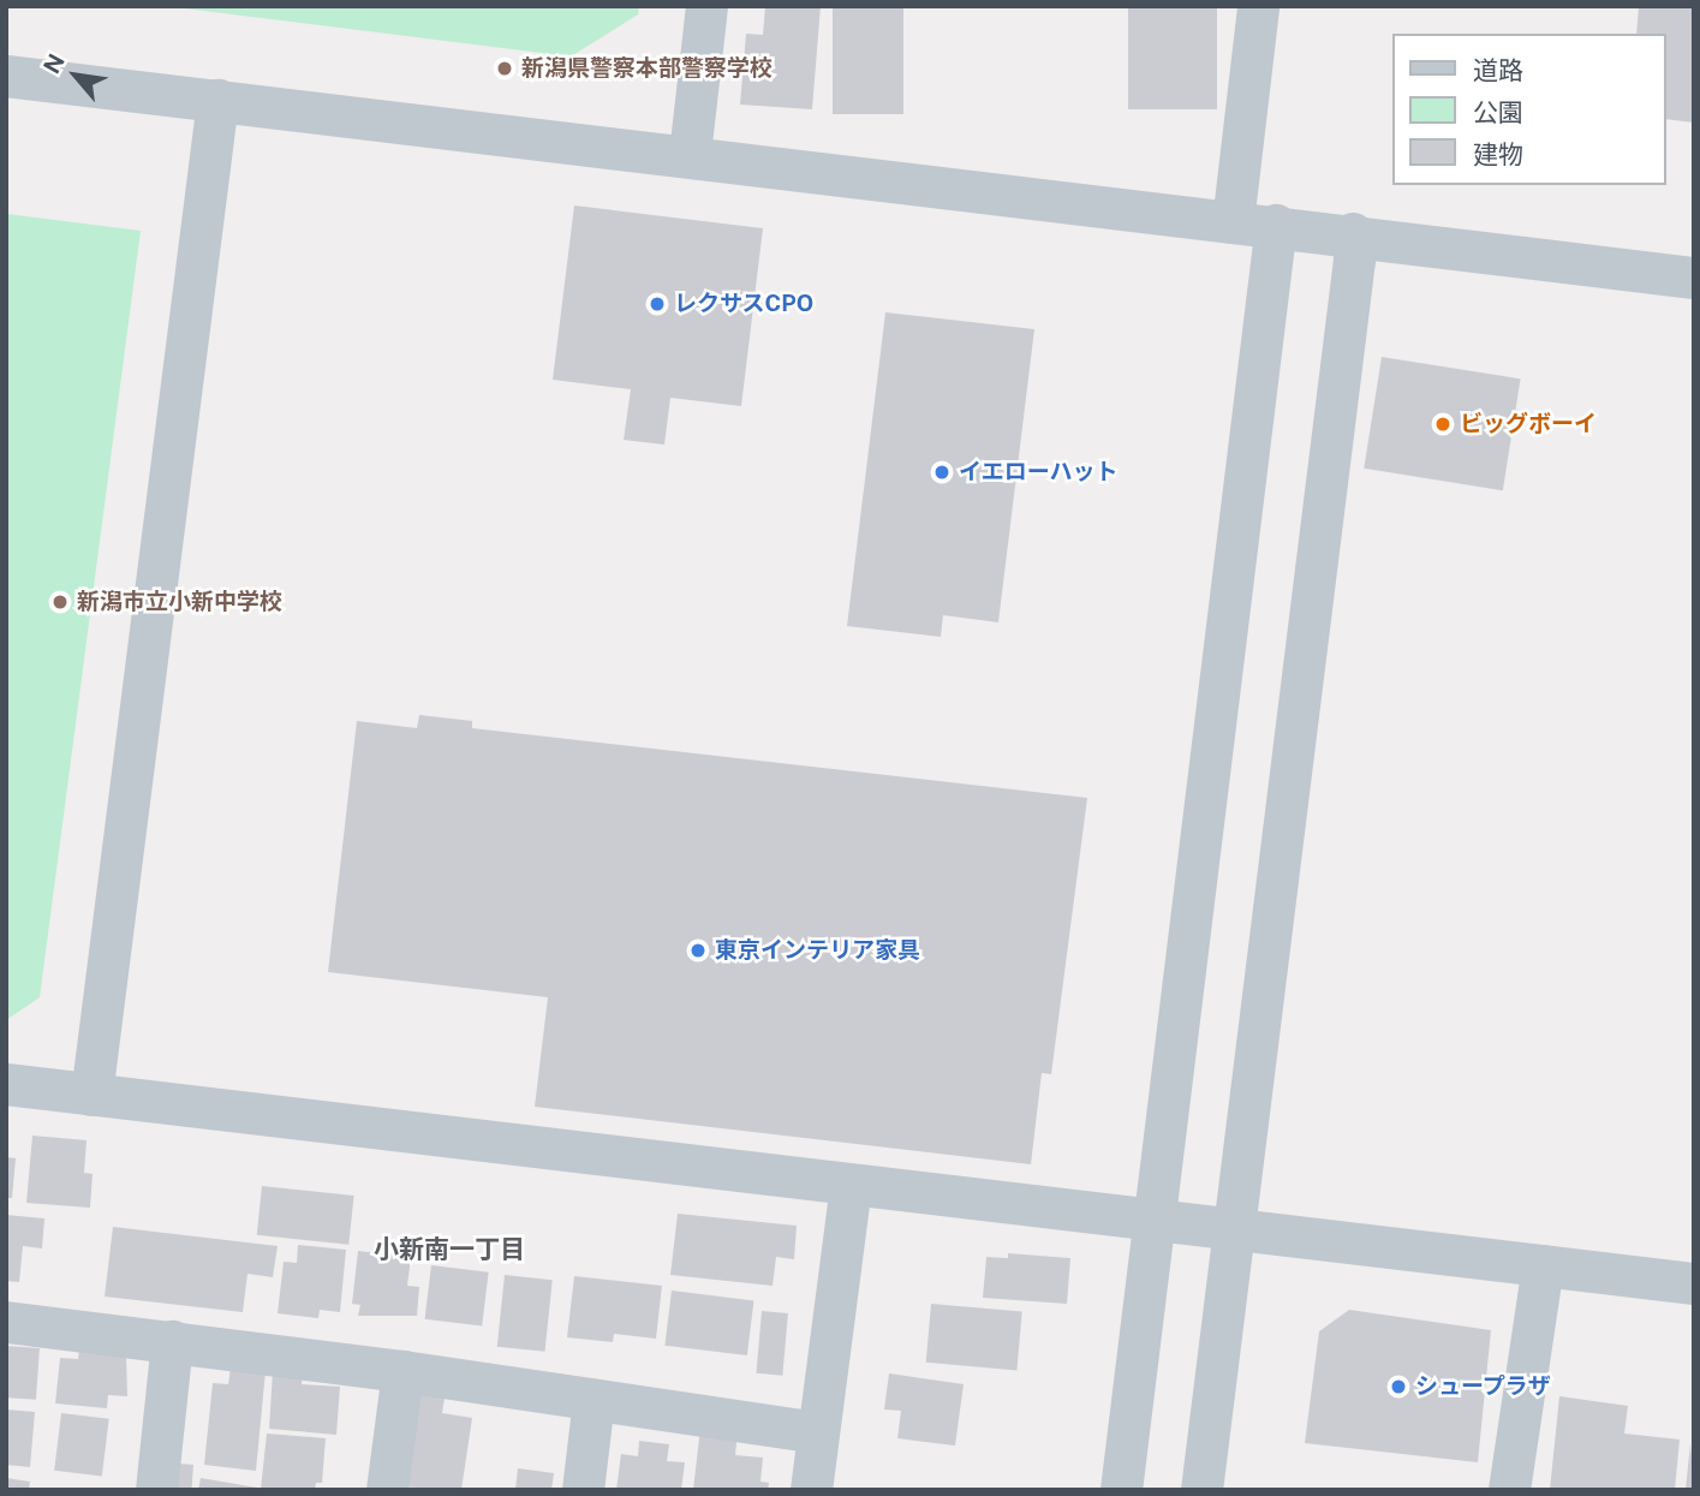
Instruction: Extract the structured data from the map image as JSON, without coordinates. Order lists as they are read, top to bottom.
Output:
{
  "districts": ["小新南一丁目"],
  "places": [
    "新潟県警察本部警察学校",
    "レクサスCPO",
    "ビッグボーイ",
    "イエローハット",
    "新潟市立小新中学校",
    "東京インテリア家具",
    "シュープラザ"
  ],
  "legend": ["道路", "公園", "建物"],
  "north": "top left"
}
